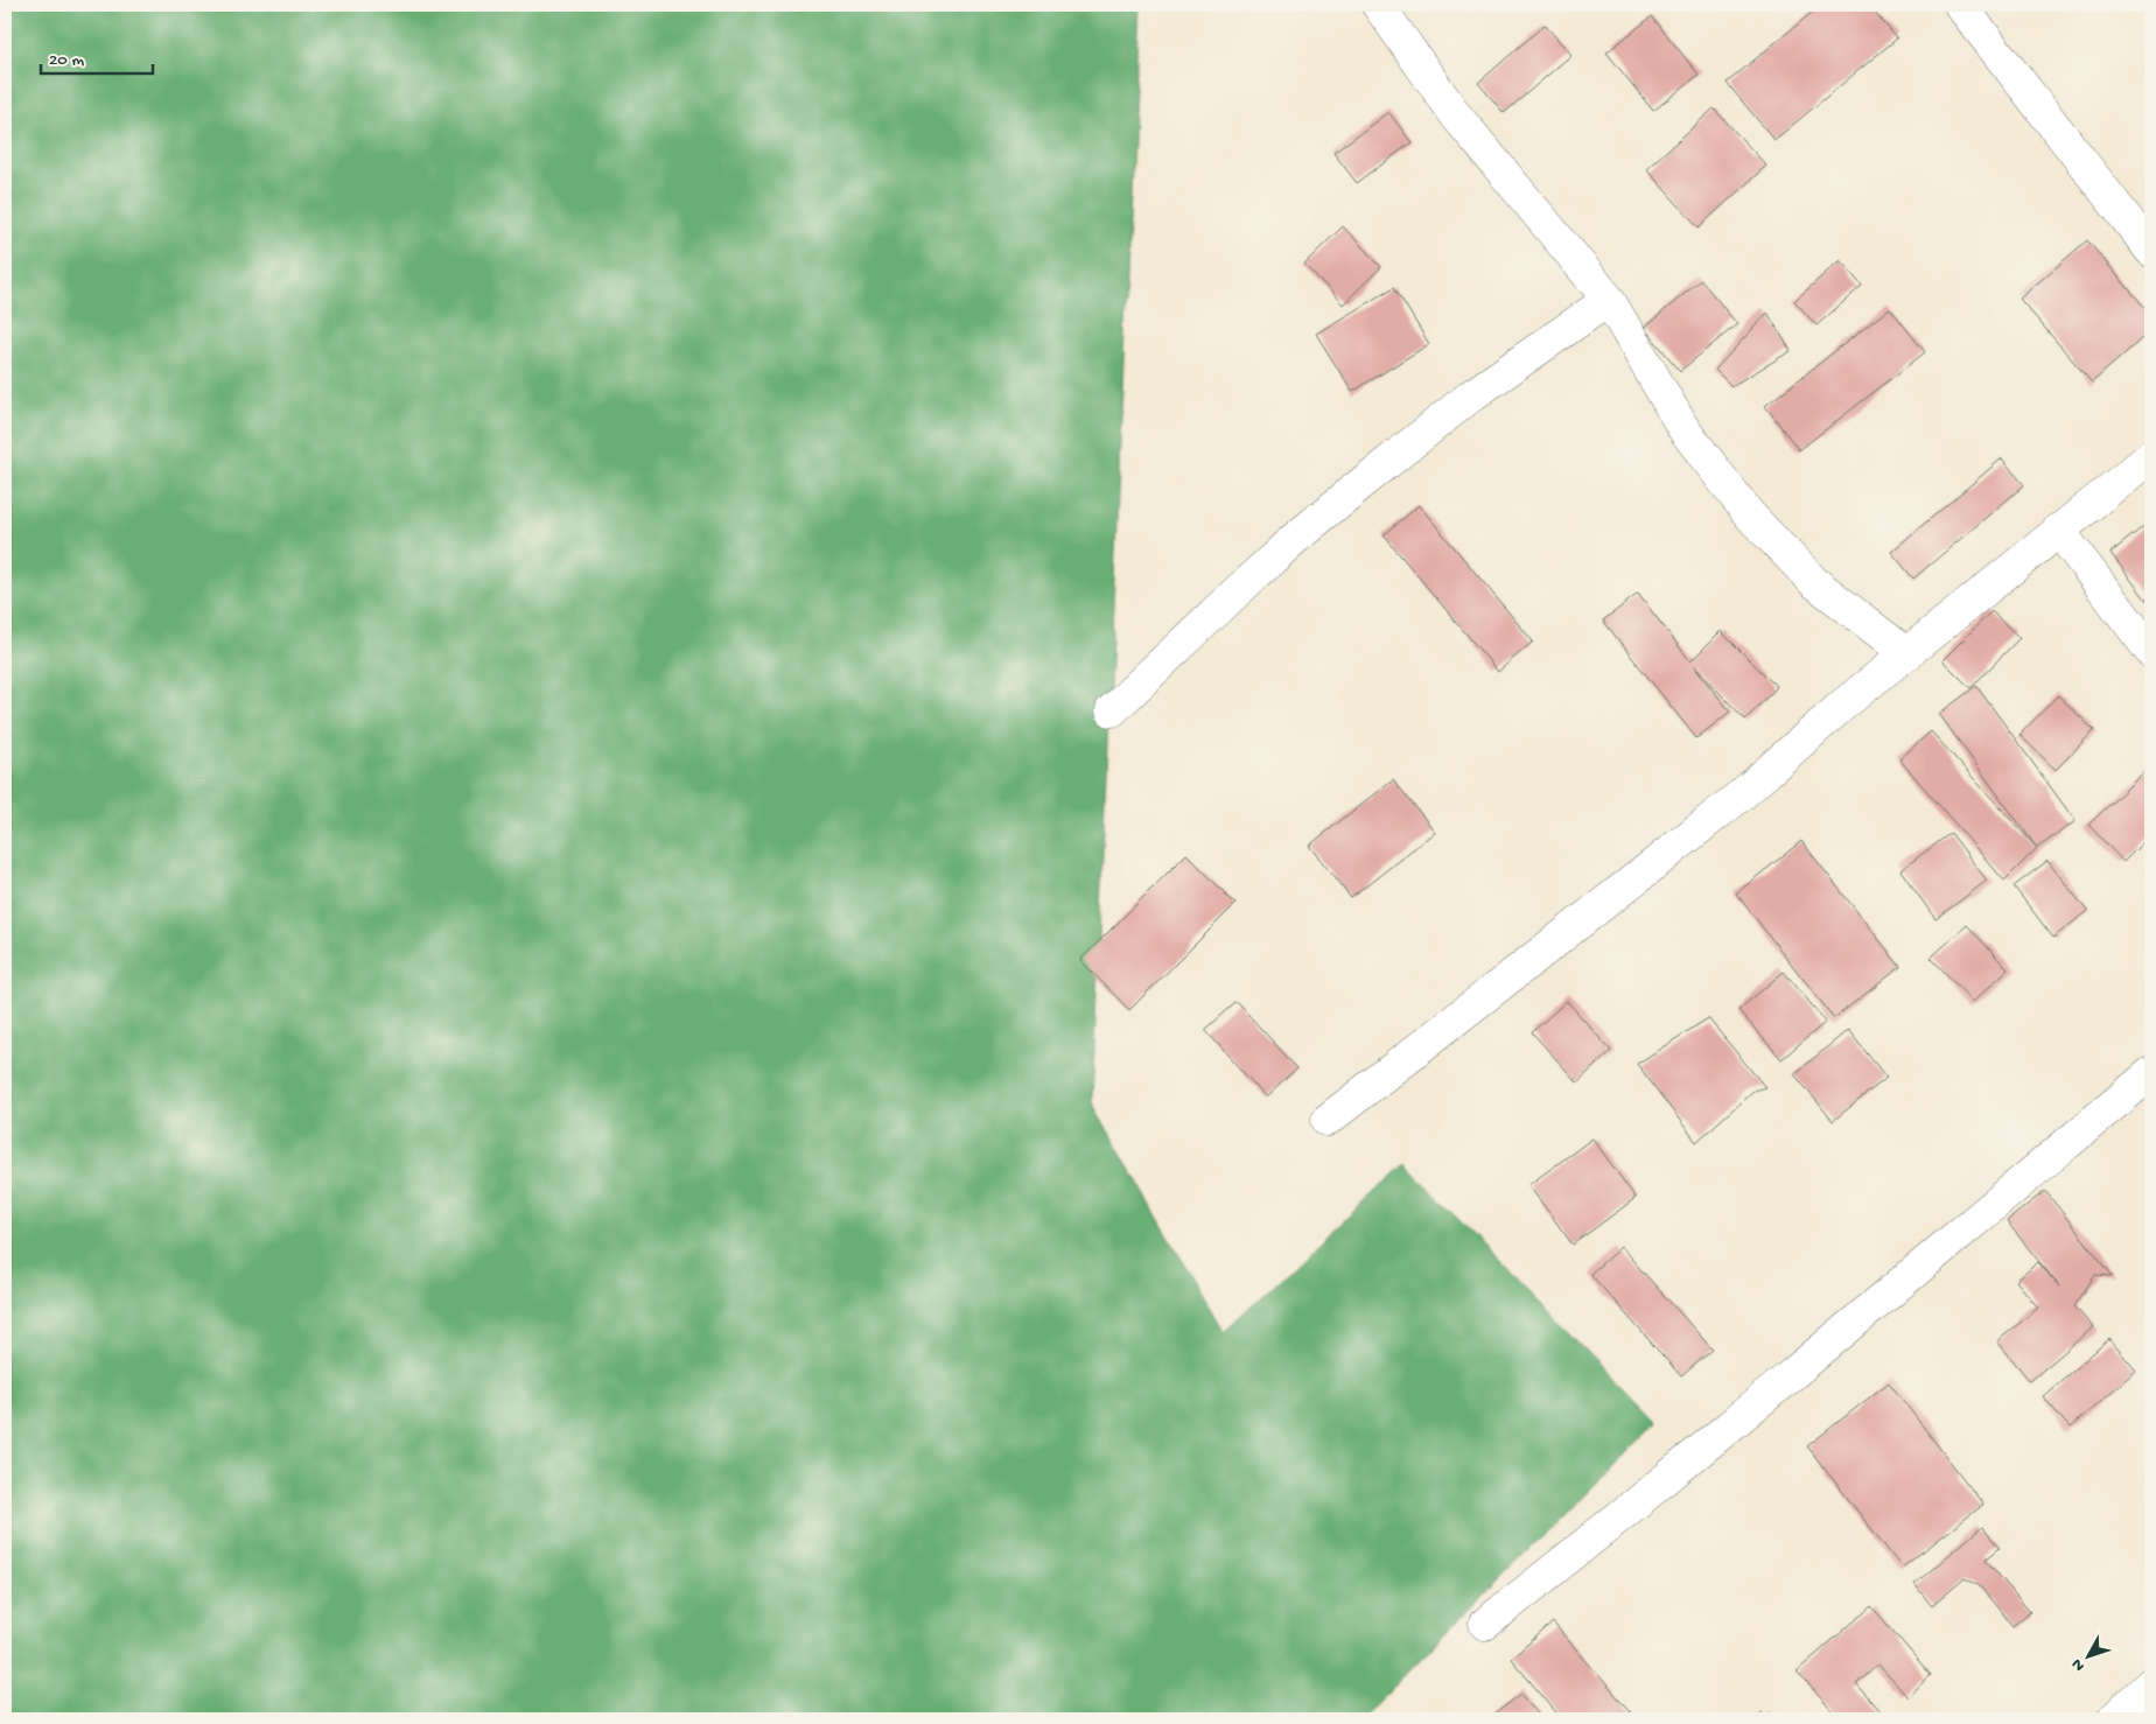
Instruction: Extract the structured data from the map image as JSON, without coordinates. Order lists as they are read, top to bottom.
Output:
{
  "scale_bar": "20 m",
  "north": "bottom left"
}
